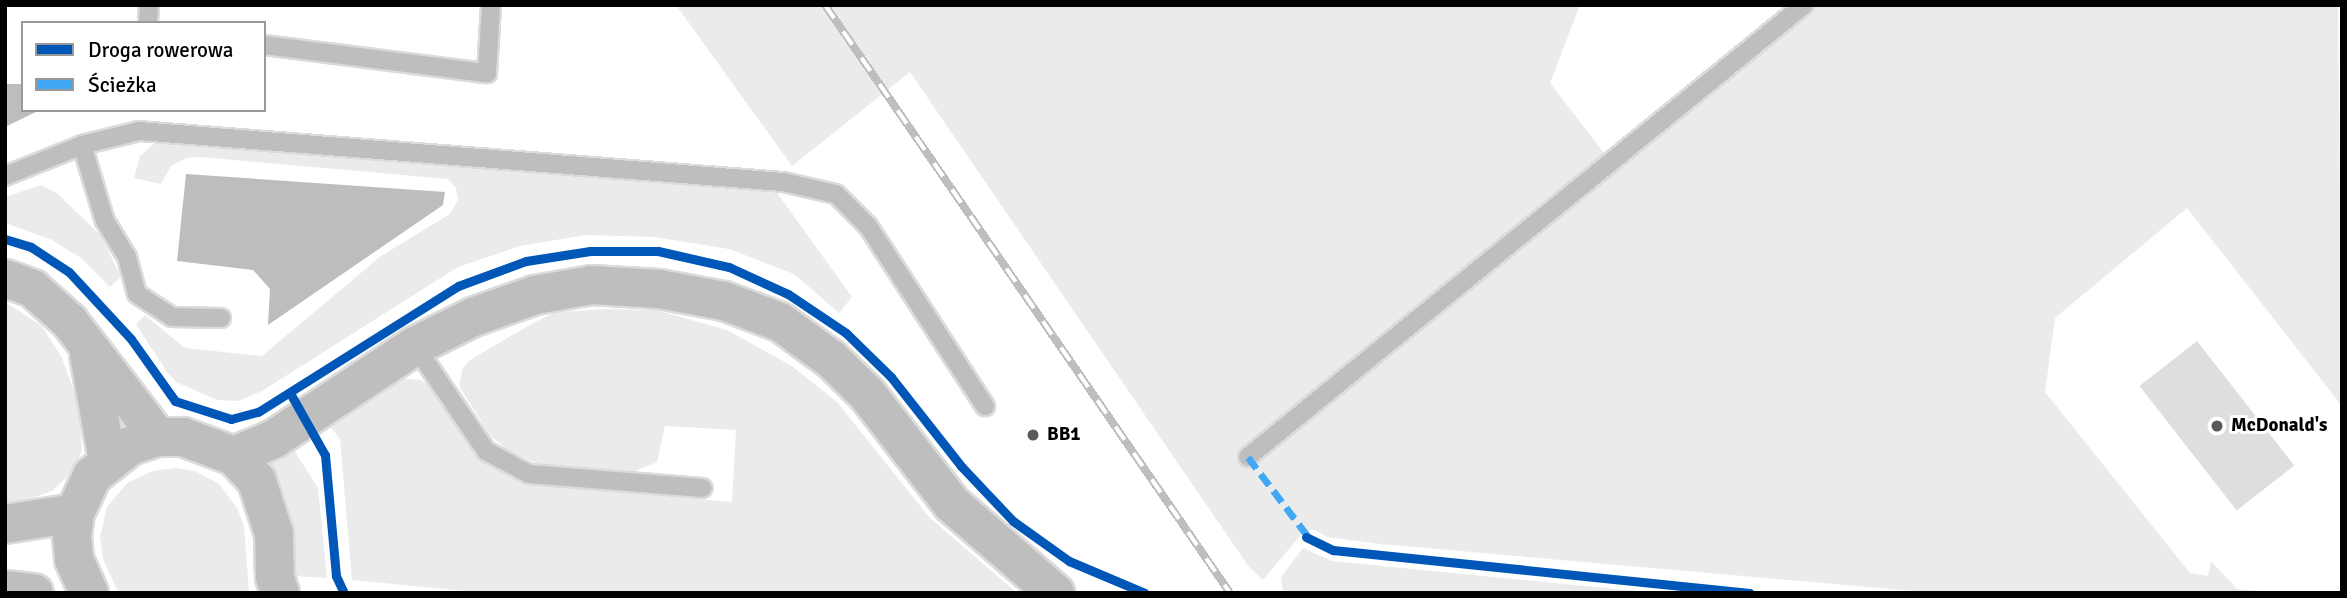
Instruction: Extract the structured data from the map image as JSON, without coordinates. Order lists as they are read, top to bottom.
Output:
{
  "places": ["McDonald's", "BB1"],
  "legend": ["Droga rowerowa", "Ścieżka"]
}
